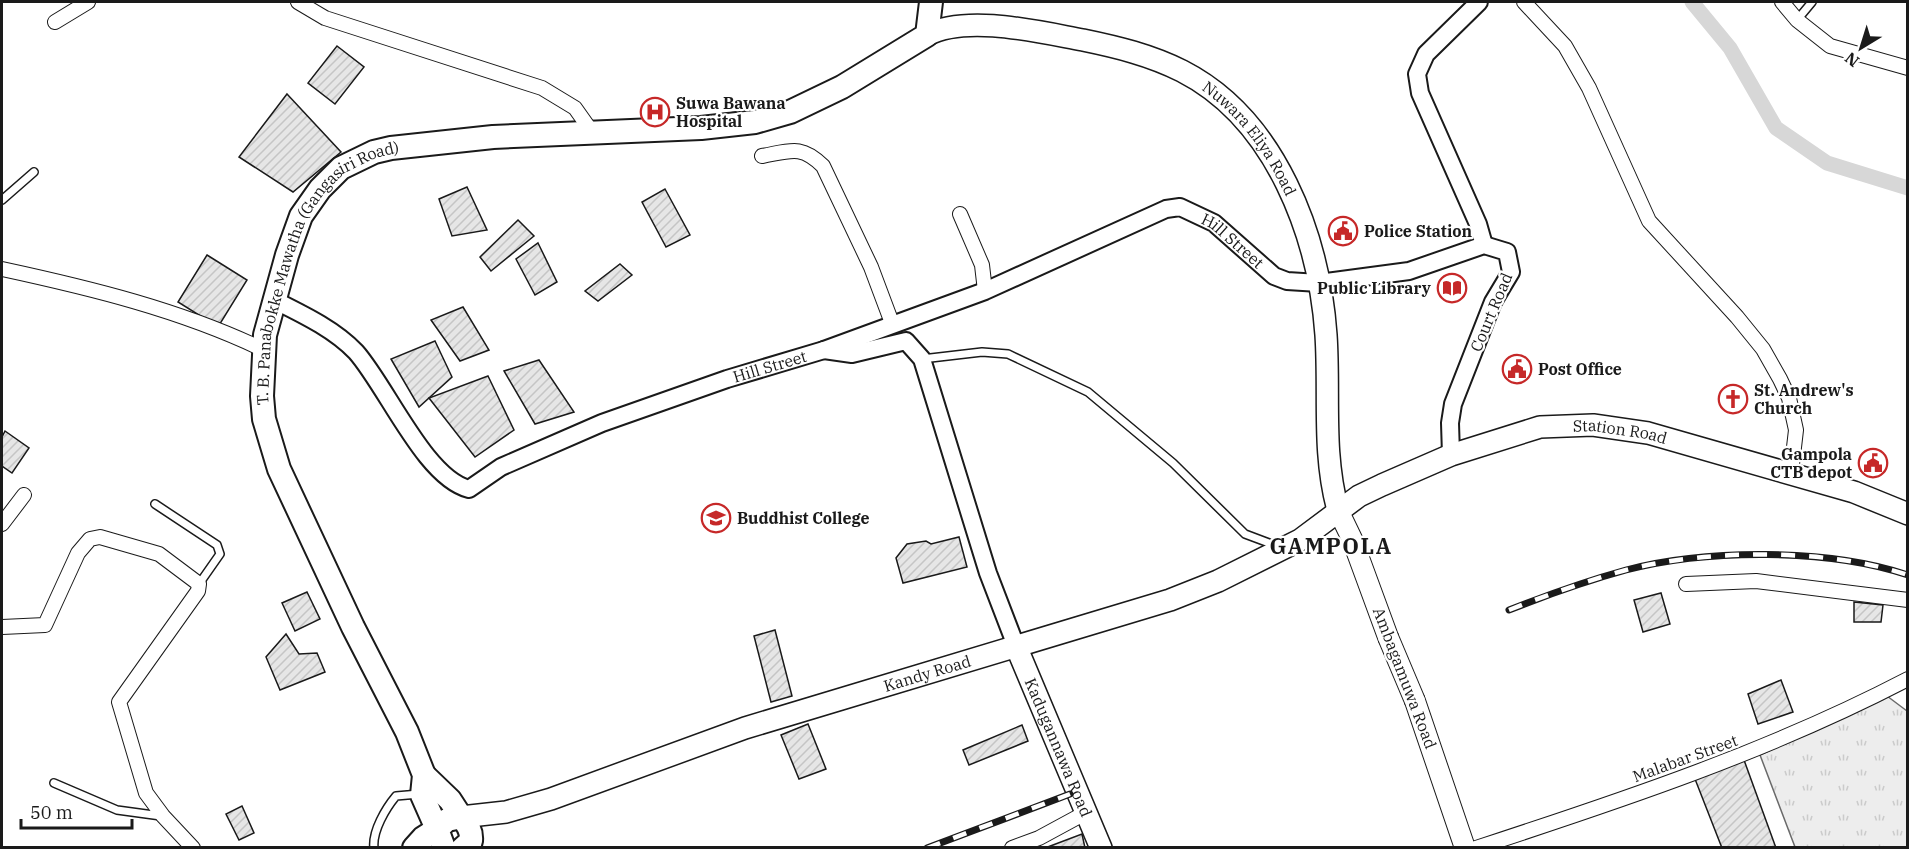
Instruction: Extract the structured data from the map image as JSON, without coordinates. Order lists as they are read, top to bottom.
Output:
{
  "streets": {
    "highway": ["T. B. Panabokke Mawatha (Gangasiri Road)"],
    "main road": [
      "Nuwara Eliya Road",
      "Station Road",
      "Kandy Road",
      "Ambagamuwa Road",
      "Kadugannawa Road"
    ],
    "street": ["Hill Street", "Court Road", "Malabar Street"]
  },
  "crossings": [
    ["Nuwara Eliya Road", "Hill Street"],
    ["Nuwara Eliya Road", "T. B. Panabokke Mawatha (Gangasiri Road)"],
    ["Nuwara Eliya Road", "Station Road"],
    ["Nuwara Eliya Road", "Kandy Road"],
    ["Nuwara Eliya Road", "Ambagamuwa Road"],
    ["Hill Street", "T. B. Panabokke Mawatha (Gangasiri Road)"],
    ["T. B. Panabokke Mawatha (Gangasiri Road)", "Kandy Road"],
    ["Court Road", "Station Road"],
    ["Station Road", "Kandy Road"],
    ["Station Road", "Ambagamuwa Road"],
    ["Kandy Road", "Ambagamuwa Road"],
    ["Kandy Road", "Kadugannawa Road"]
  ],
  "districts": ["GAMPOLA"],
  "places": {
    "hospital": ["Suwa Bawana Hospital"],
    "public building": ["Police Station", "Post Office", "Gampola CTB depot"],
    "library": ["Public Library"],
    "church": ["St. Andrew's Church"],
    "school or university": ["Buddhist College"]
  },
  "scale_bar": "50 m",
  "north": "bottom left"
}
